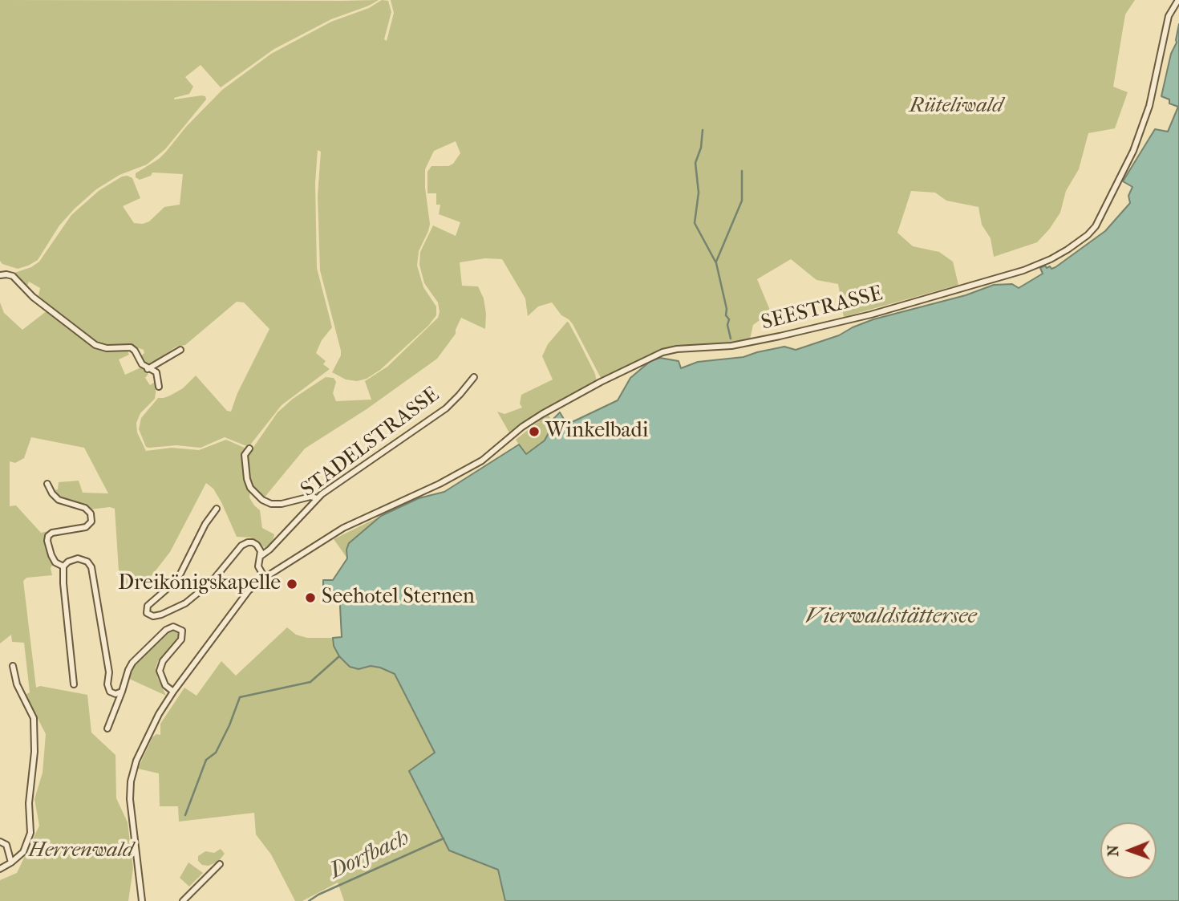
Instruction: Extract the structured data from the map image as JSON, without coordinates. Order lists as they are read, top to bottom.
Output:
{
  "streets": {
    "street": ["SEESTRASSE", "STADELSTRASSE"]
  },
  "water": ["Vierwaldstättersee", "Dorfbach"],
  "parks": ["Rüteliwald", "Herrenwald"],
  "places": ["Winkelbadi", "Dreikönigskapelle", "Seehotel Sternen"],
  "north": "left"
}
